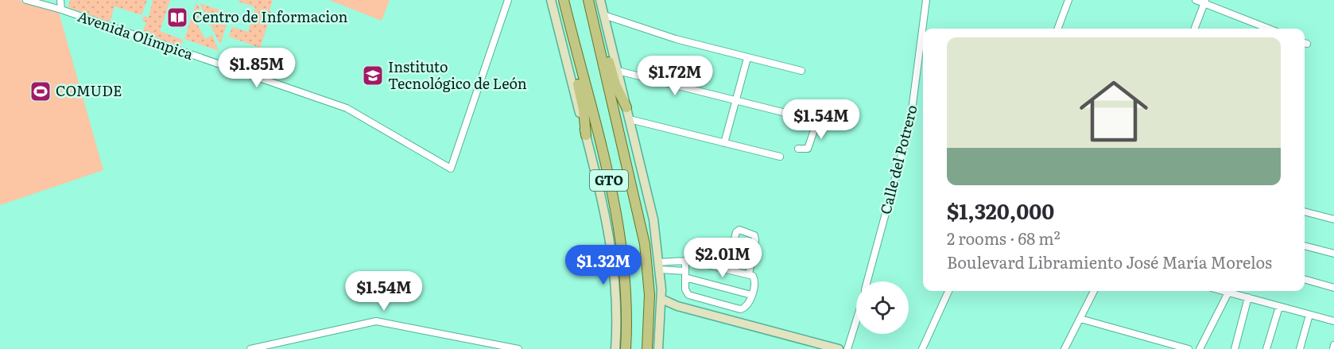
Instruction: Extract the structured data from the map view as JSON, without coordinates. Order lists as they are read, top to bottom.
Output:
{
  "streets": {
    "main road": ["GTO"],
    "street": ["Avenida Olímpica", "Calle del Potrero"]
  },
  "places": {
    "library": ["Centro de Informacion"],
    "school or university": ["Instituto Tecnológico de León"],
    "sports": ["COMUDE"]
  },
  "page": {
    "list": [
      {
        "name": "$1,320,000",
        "note": "2 rooms · 68 m² · Boulevard Libramiento José María Morelos"
      }
    ],
    "price": [
      "$1.85M",
      "$1.72M",
      "$1.54M",
      "$2.01M",
      "$1.32M",
      "$1.54M"
    ]
  }
}
